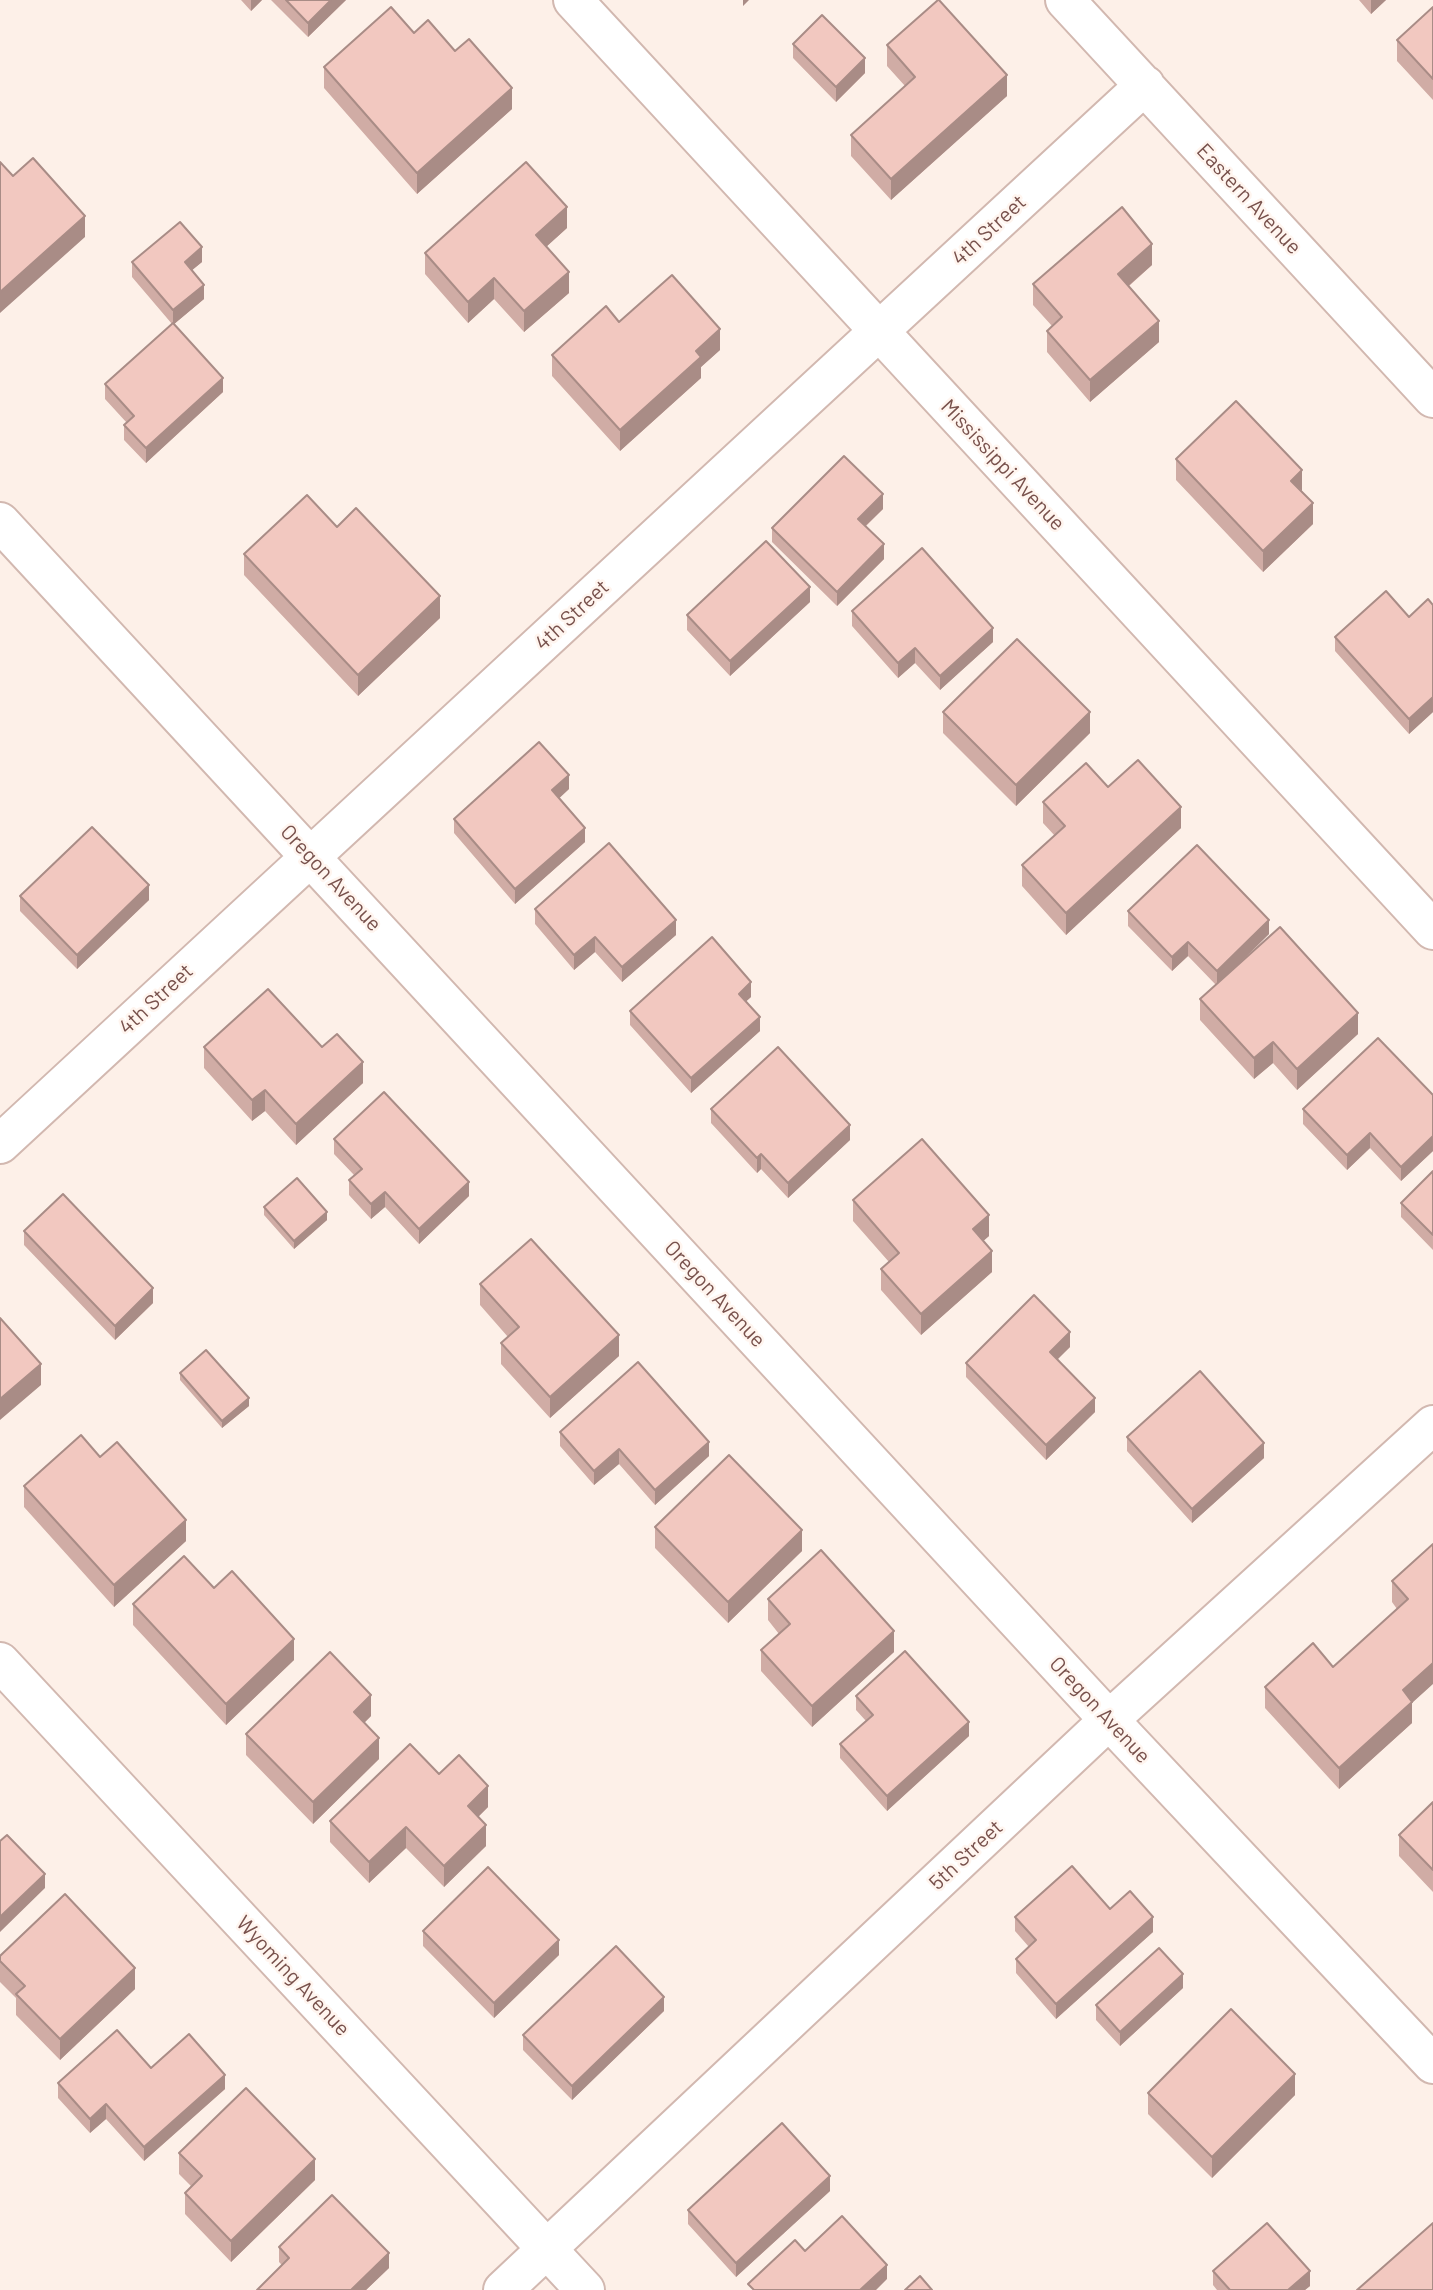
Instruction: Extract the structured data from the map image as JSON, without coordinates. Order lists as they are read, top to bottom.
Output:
{
  "streets": {
    "street": [
      "Eastern Avenue",
      "4th Street",
      "Mississippi Avenue",
      "Oregon Avenue",
      "5th Street",
      "Wyoming Avenue"
    ]
  },
  "crossings": [
    ["Eastern Avenue", "4th Street"],
    ["4th Street", "Mississippi Avenue"],
    ["4th Street", "Oregon Avenue"],
    ["Oregon Avenue", "5th Street"],
    ["5th Street", "Wyoming Avenue"]
  ]
}
